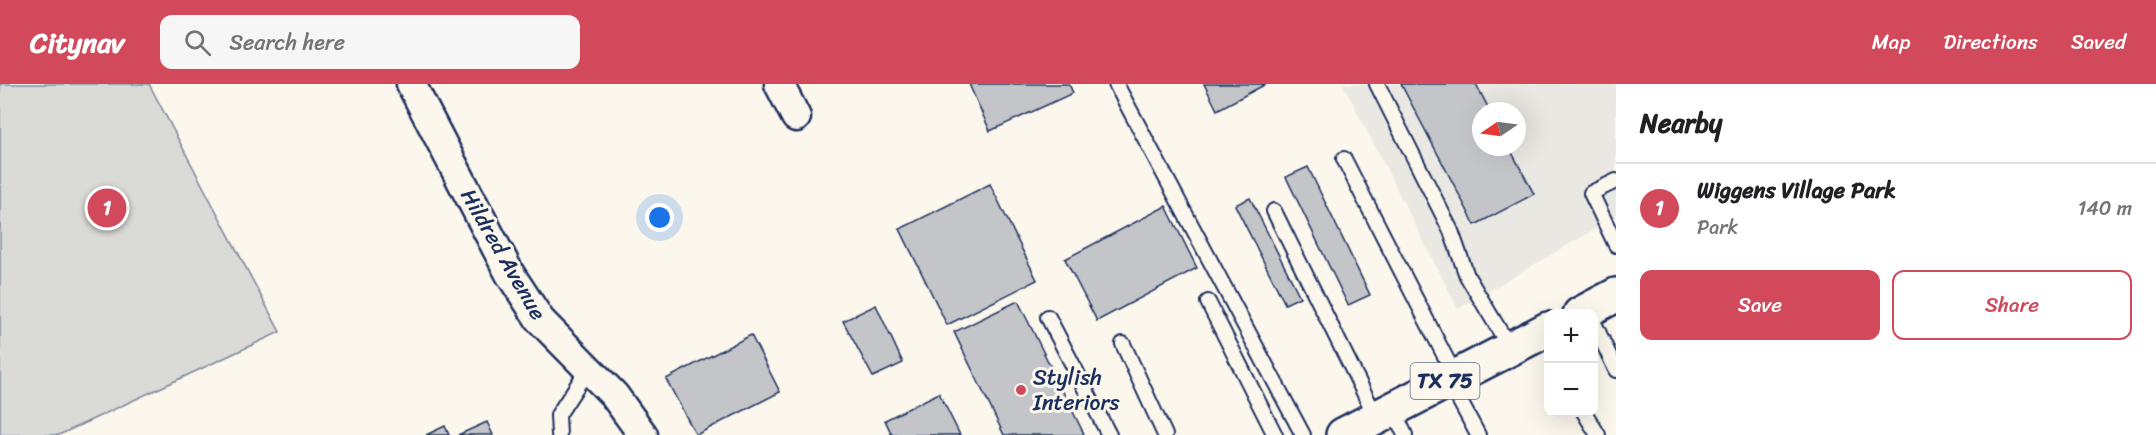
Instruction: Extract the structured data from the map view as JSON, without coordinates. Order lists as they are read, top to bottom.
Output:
{
  "streets": {
    "main road": ["TX 75"],
    "street": ["Hildred Avenue"]
  },
  "places": ["Stylish Interiors"],
  "north": "left",
  "page": {
    "header": "Citynav",
    "search": "Search here",
    "nav": ["Map", "Directions", "Saved"],
    "heading": "Nearby",
    "list": [
      {
        "mark": "1",
        "name": "Wiggens Village Park",
        "note": "Park",
        "value": "140 m"
      }
    ],
    "pins": "1",
    "buttons": ["Save", "Share"],
    "map_buttons": ["+", "−"]
  }
}
